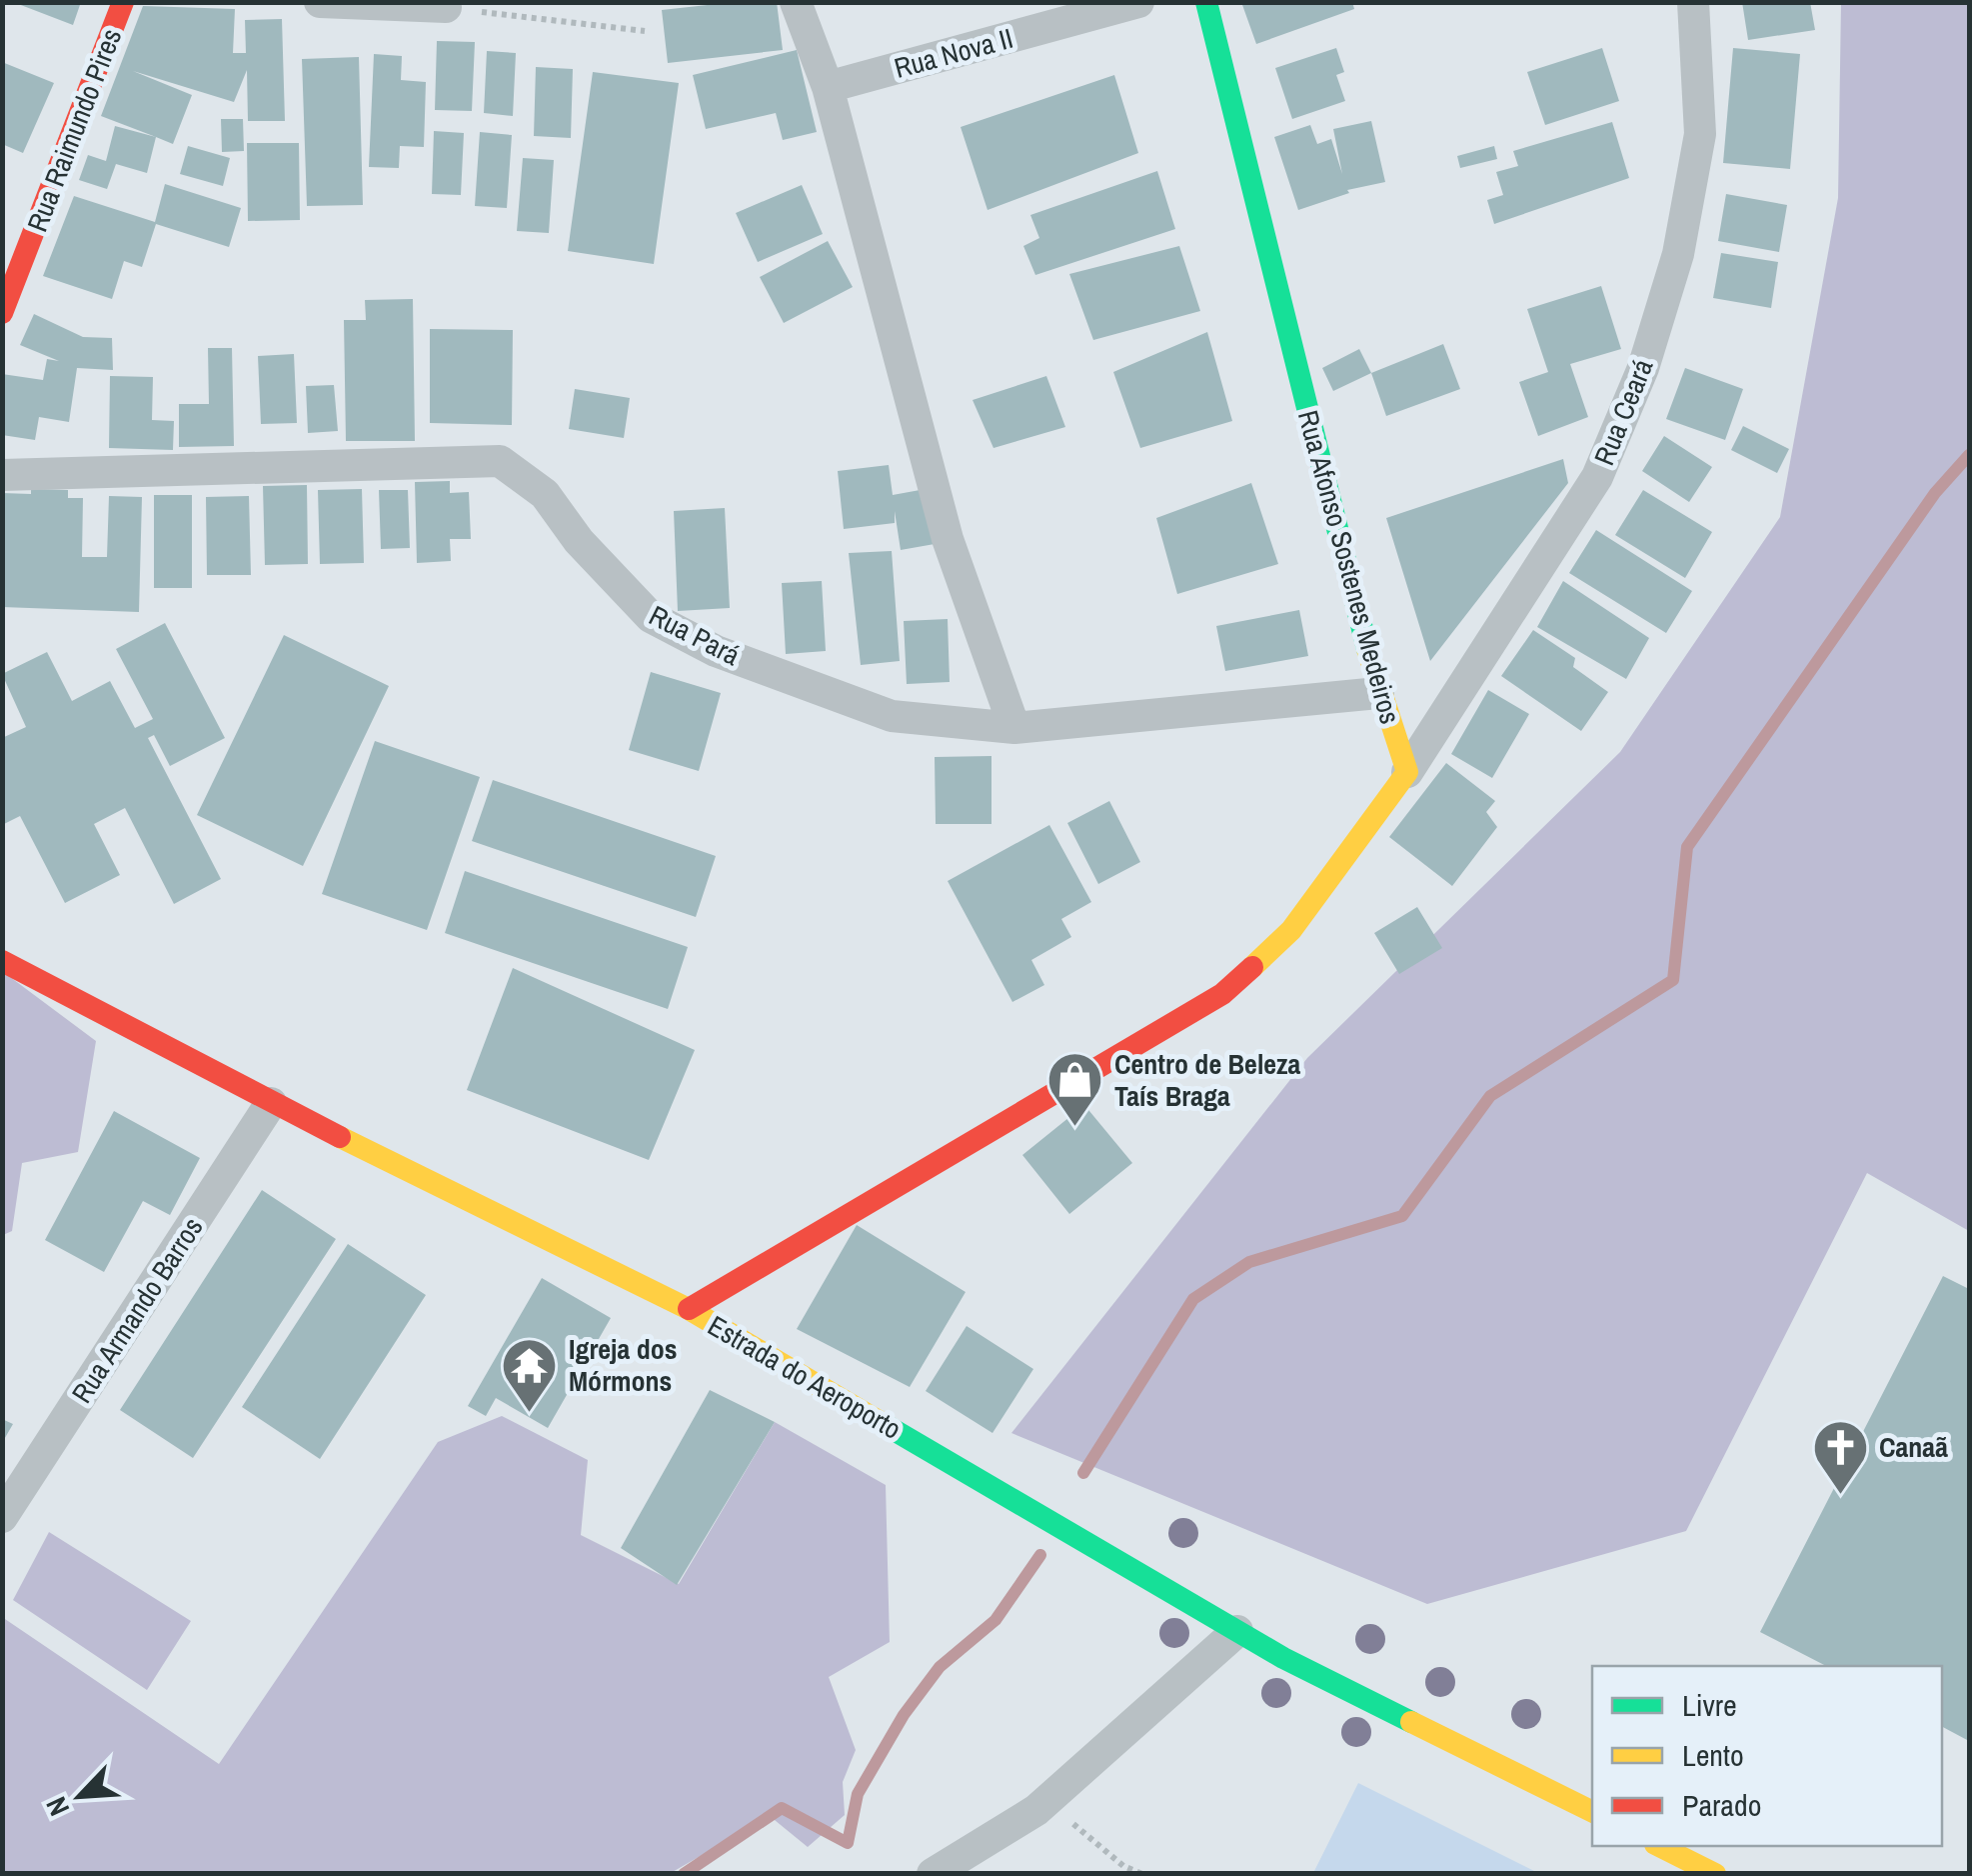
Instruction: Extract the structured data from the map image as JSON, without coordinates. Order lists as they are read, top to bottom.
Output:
{
  "streets": {
    "street": [
      "Rua Nova II",
      "Rua Raimundo Pires",
      "Rua Ceará",
      "Rua Afonso Sostenes Medeiros",
      "Rua Pará",
      "Rua Armando Barros",
      "Estrada do Aeroporto"
    ]
  },
  "crossings": [
    ["Rua Ceará", "Rua Afonso Sostenes Medeiros"],
    ["Rua Afonso Sostenes Medeiros", "Rua Pará"],
    ["Rua Armando Barros", "Estrada do Aeroporto"]
  ],
  "places": {
    "shop": ["Centro de Beleza Taís Braga"],
    "temple": ["Igreja dos Mórmons"],
    "church": ["Canaã"]
  },
  "legend": ["Livre", "Lento", "Parado"],
  "north": "bottom left"
}
